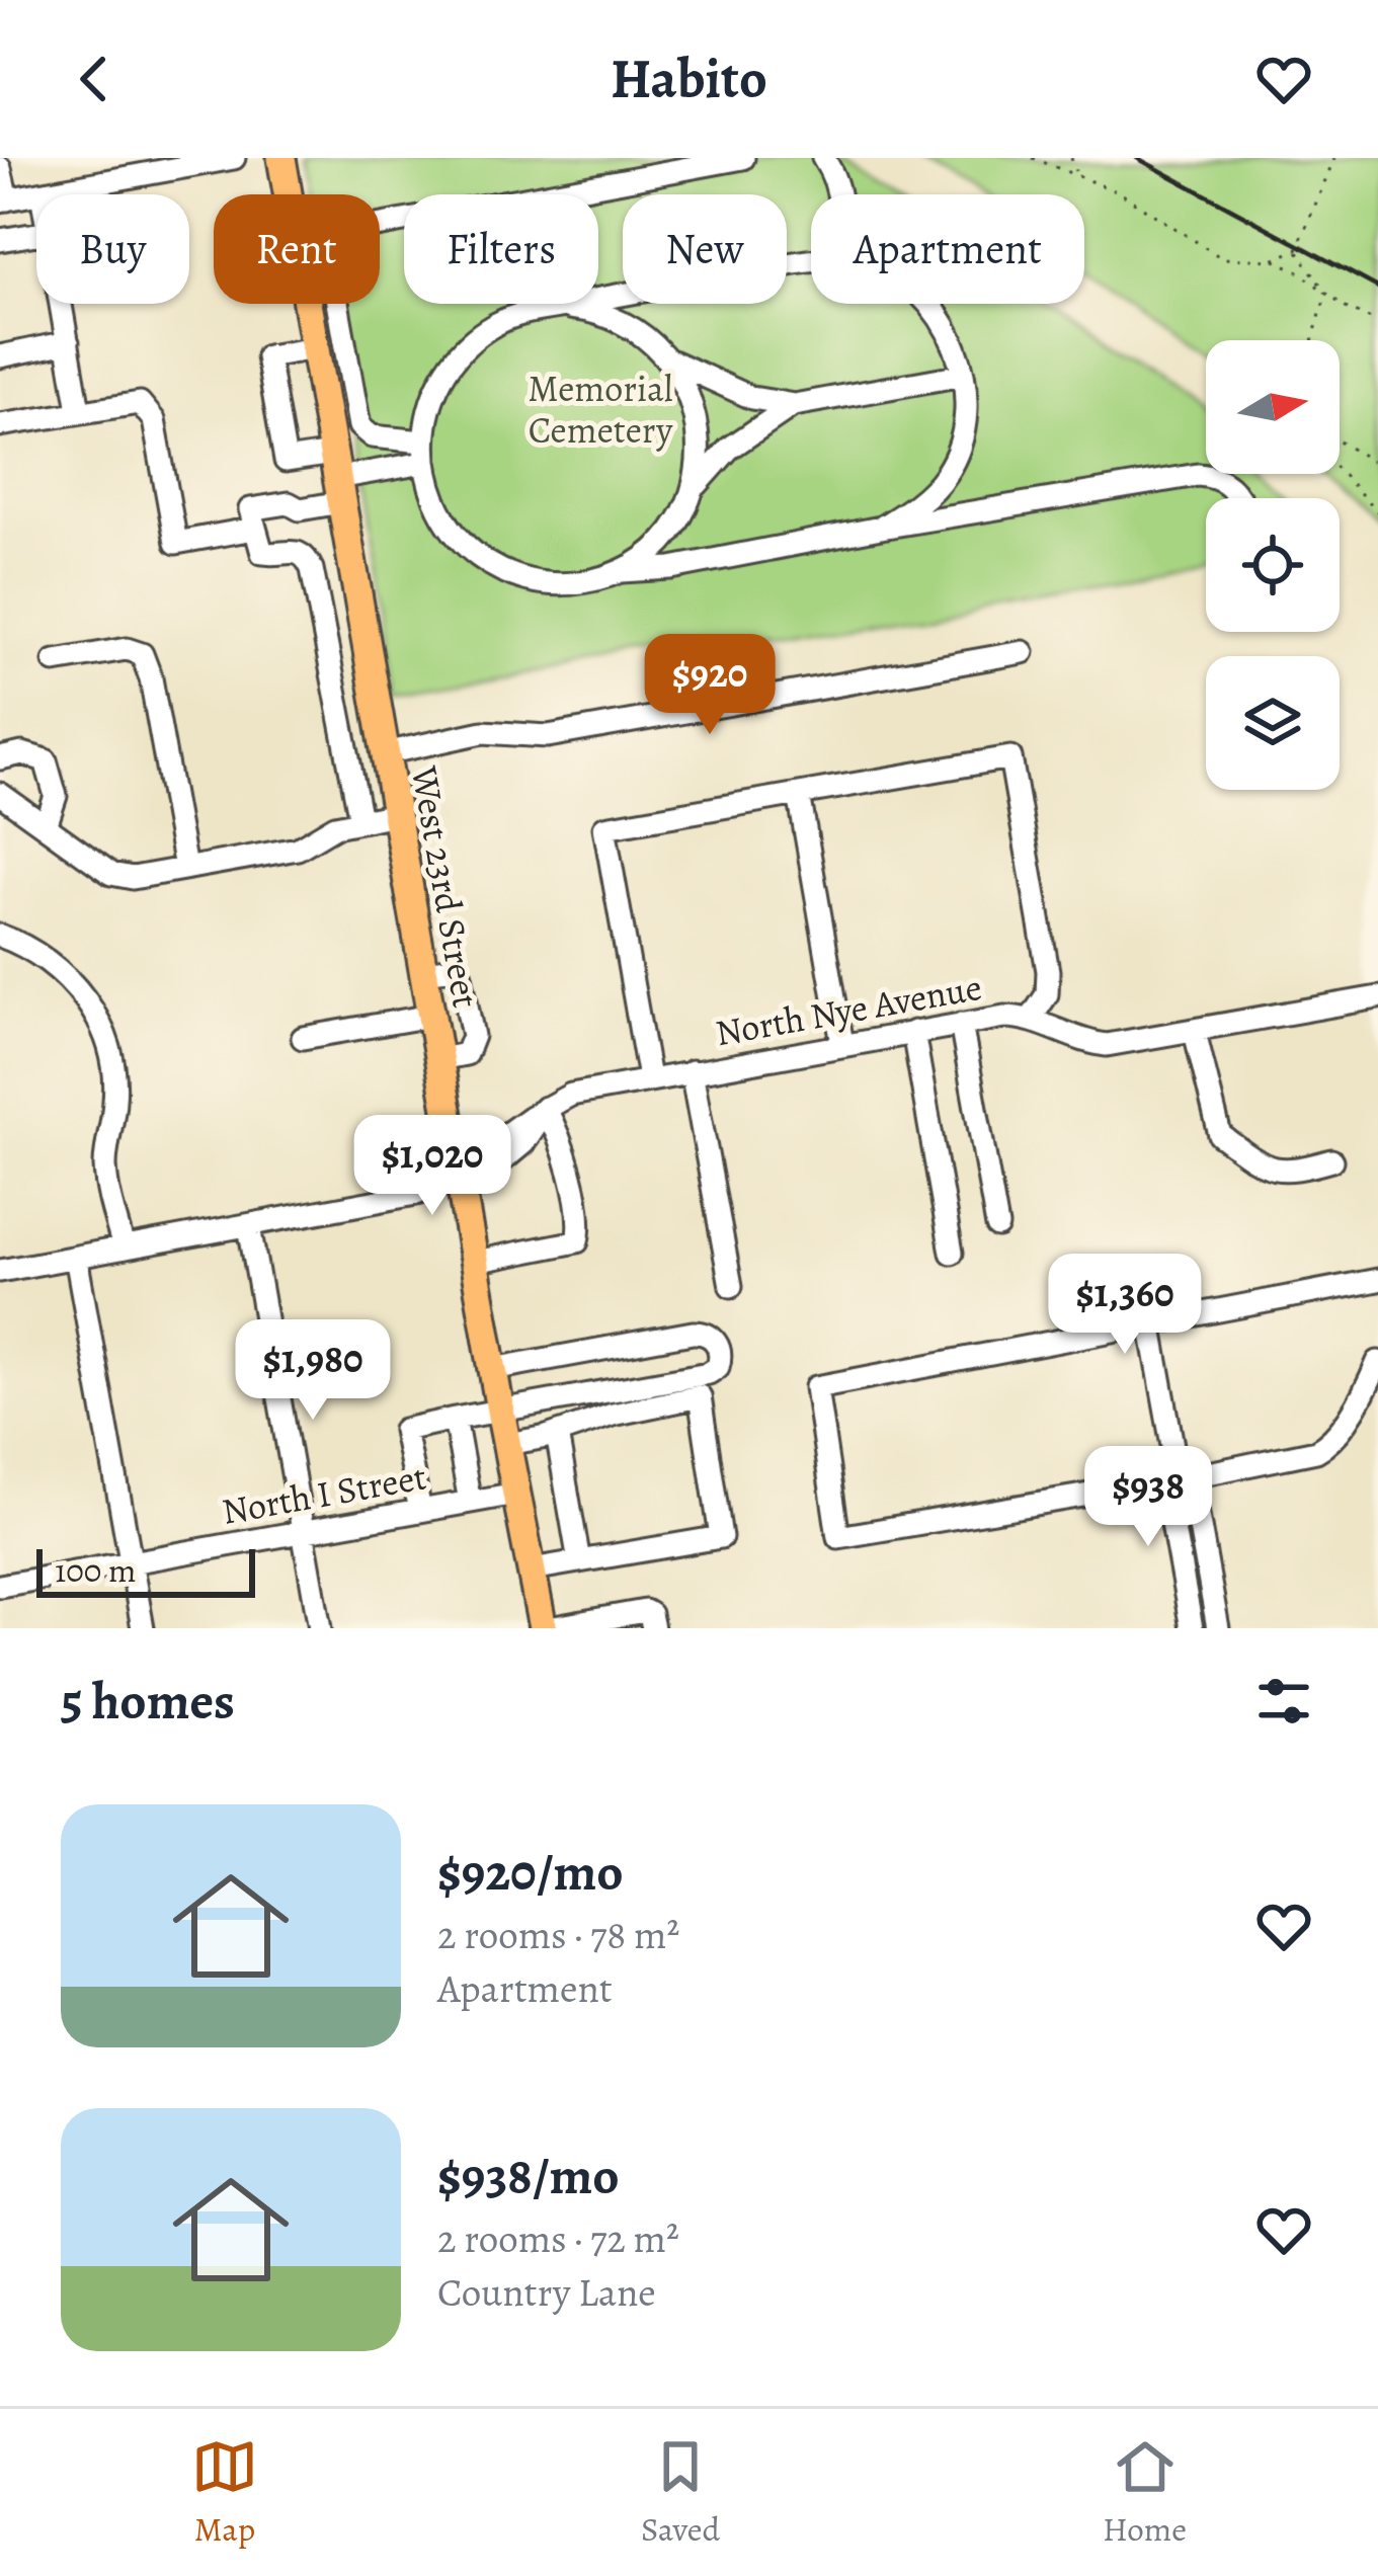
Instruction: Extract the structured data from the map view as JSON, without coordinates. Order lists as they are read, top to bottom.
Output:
{
  "streets": {
    "main road": ["West 23rd Street"],
    "street": ["North Nye Avenue", "North I Street"]
  },
  "crossings": [
    ["West 23rd Street", "North I Street"]
  ],
  "parks": ["Memorial Cemetery"],
  "scale_bar": "100 m",
  "north": "right",
  "page": {
    "header": "Habito",
    "chip": [
      "Buy",
      "Rent",
      "Filters",
      "New",
      "Apartment"
    ],
    "price": [
      "$920",
      "$1,020",
      "$1,360",
      "$1,980",
      "$938"
    ],
    "scale": "100 m",
    "heading": "5 homes",
    "list": [
      {
        "name": "$920/mo",
        "note": "2 rooms · 78 m² · Apartment"
      },
      {
        "name": "$938/mo",
        "note": "2 rooms · 72 m² · Country Lane"
      }
    ],
    "tabs": ["Map", "Saved", "Home"]
  }
}
